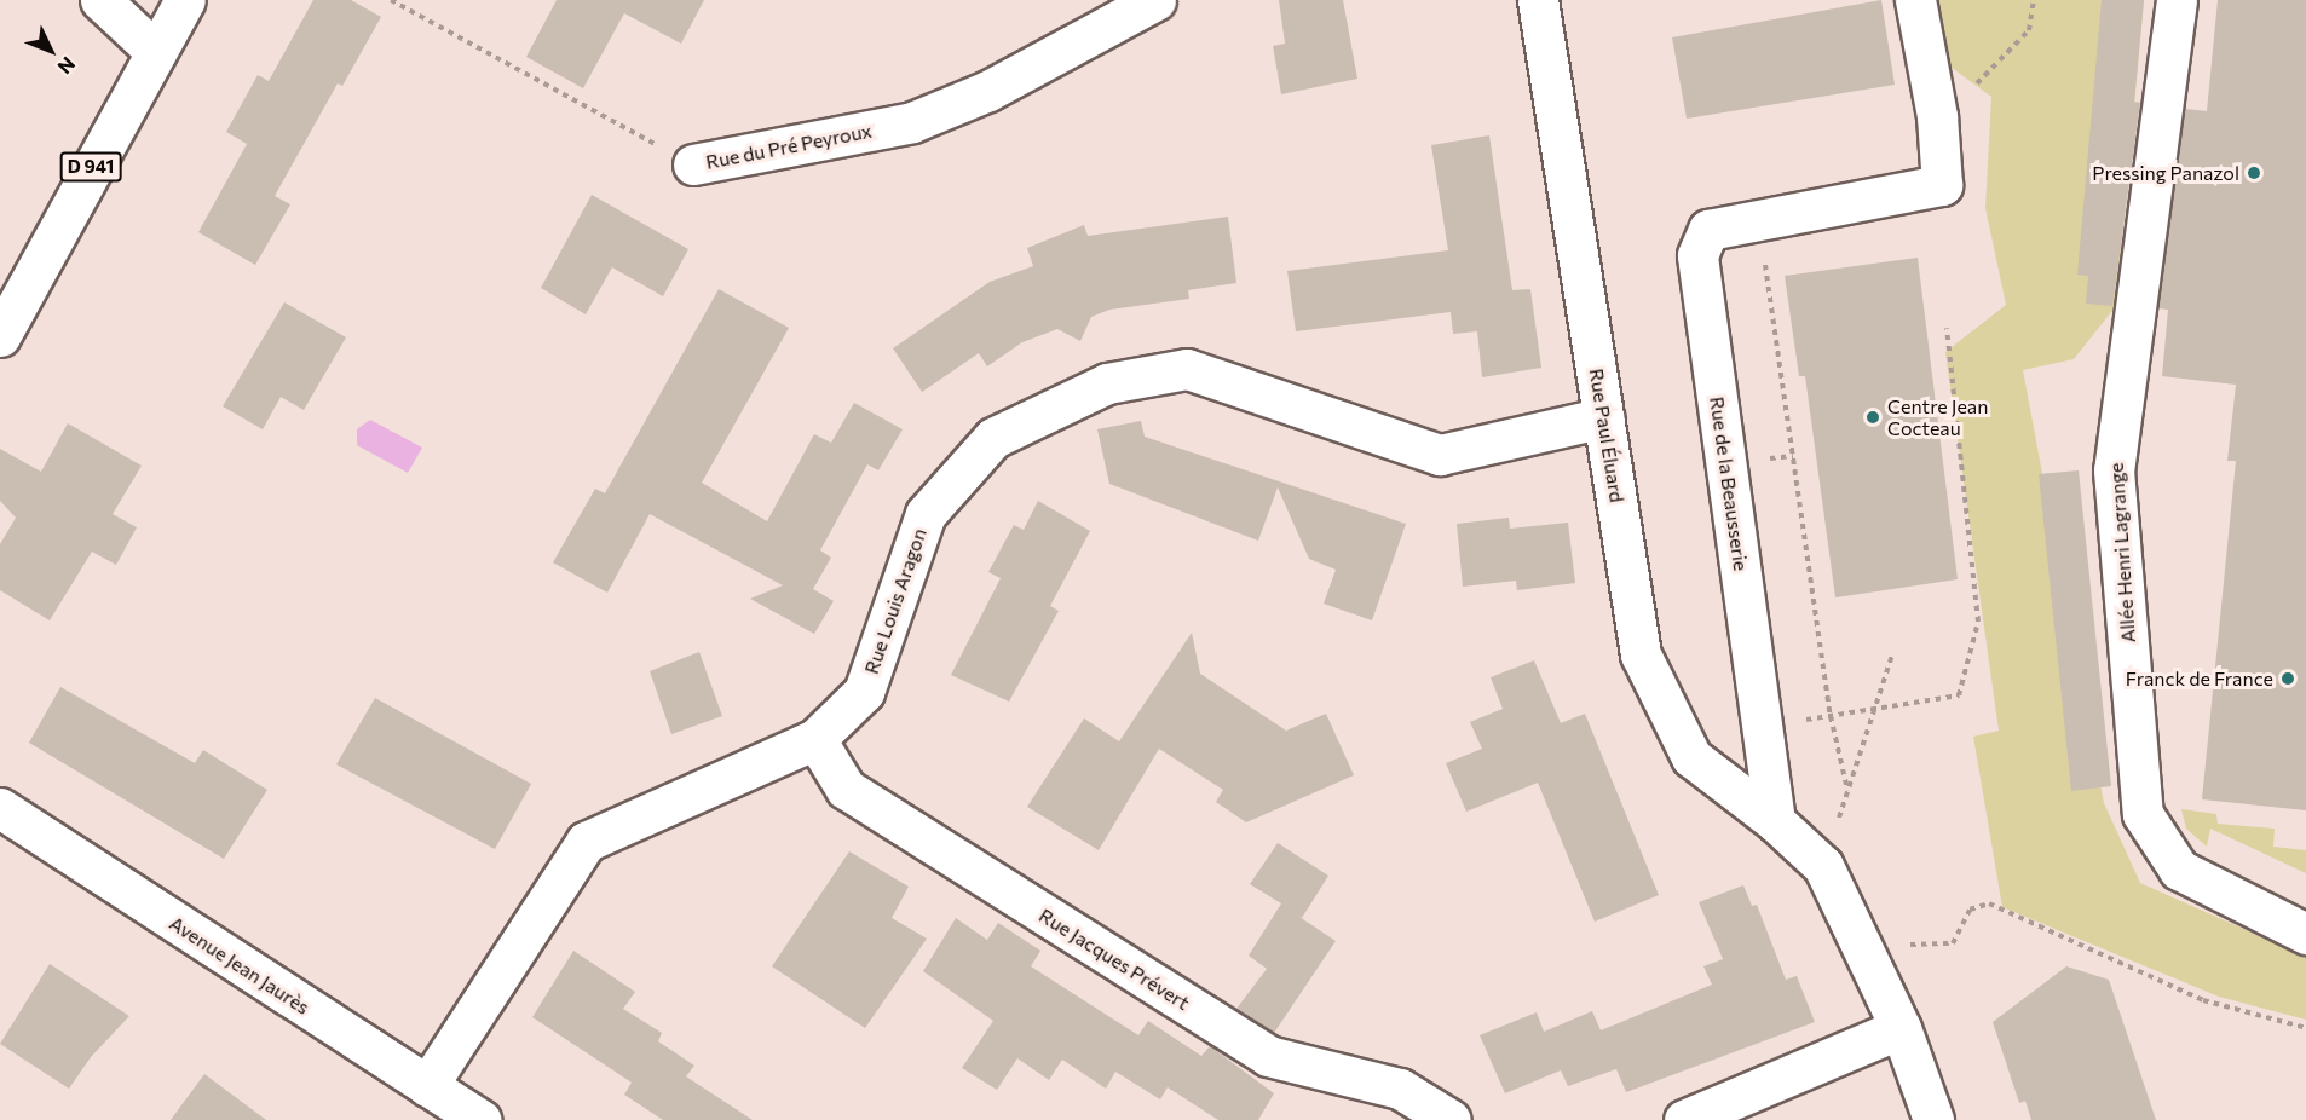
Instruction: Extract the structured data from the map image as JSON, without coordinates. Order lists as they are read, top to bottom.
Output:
{
  "streets": {
    "street": [
      "Rue du Pré Peyroux",
      "D 941",
      "Rue Paul Éluard",
      "Rue de la Beausserie",
      "Allée Henri Lagrange",
      "Rue Louis Aragon",
      "Rue Jacques Prévert",
      "Avenue Jean Jaurès"
    ]
  },
  "crossings": [
    ["Rue Paul Éluard", "Rue de la Beausserie"],
    ["Rue Paul Éluard", "Rue Louis Aragon"],
    ["Rue Louis Aragon", "Rue Jacques Prévert"],
    ["Rue Louis Aragon", "Avenue Jean Jaurès"]
  ],
  "places": ["Pressing Panazol", "Centre Jean Cocteau", "Franck de France"],
  "north": "bottom right"
}
